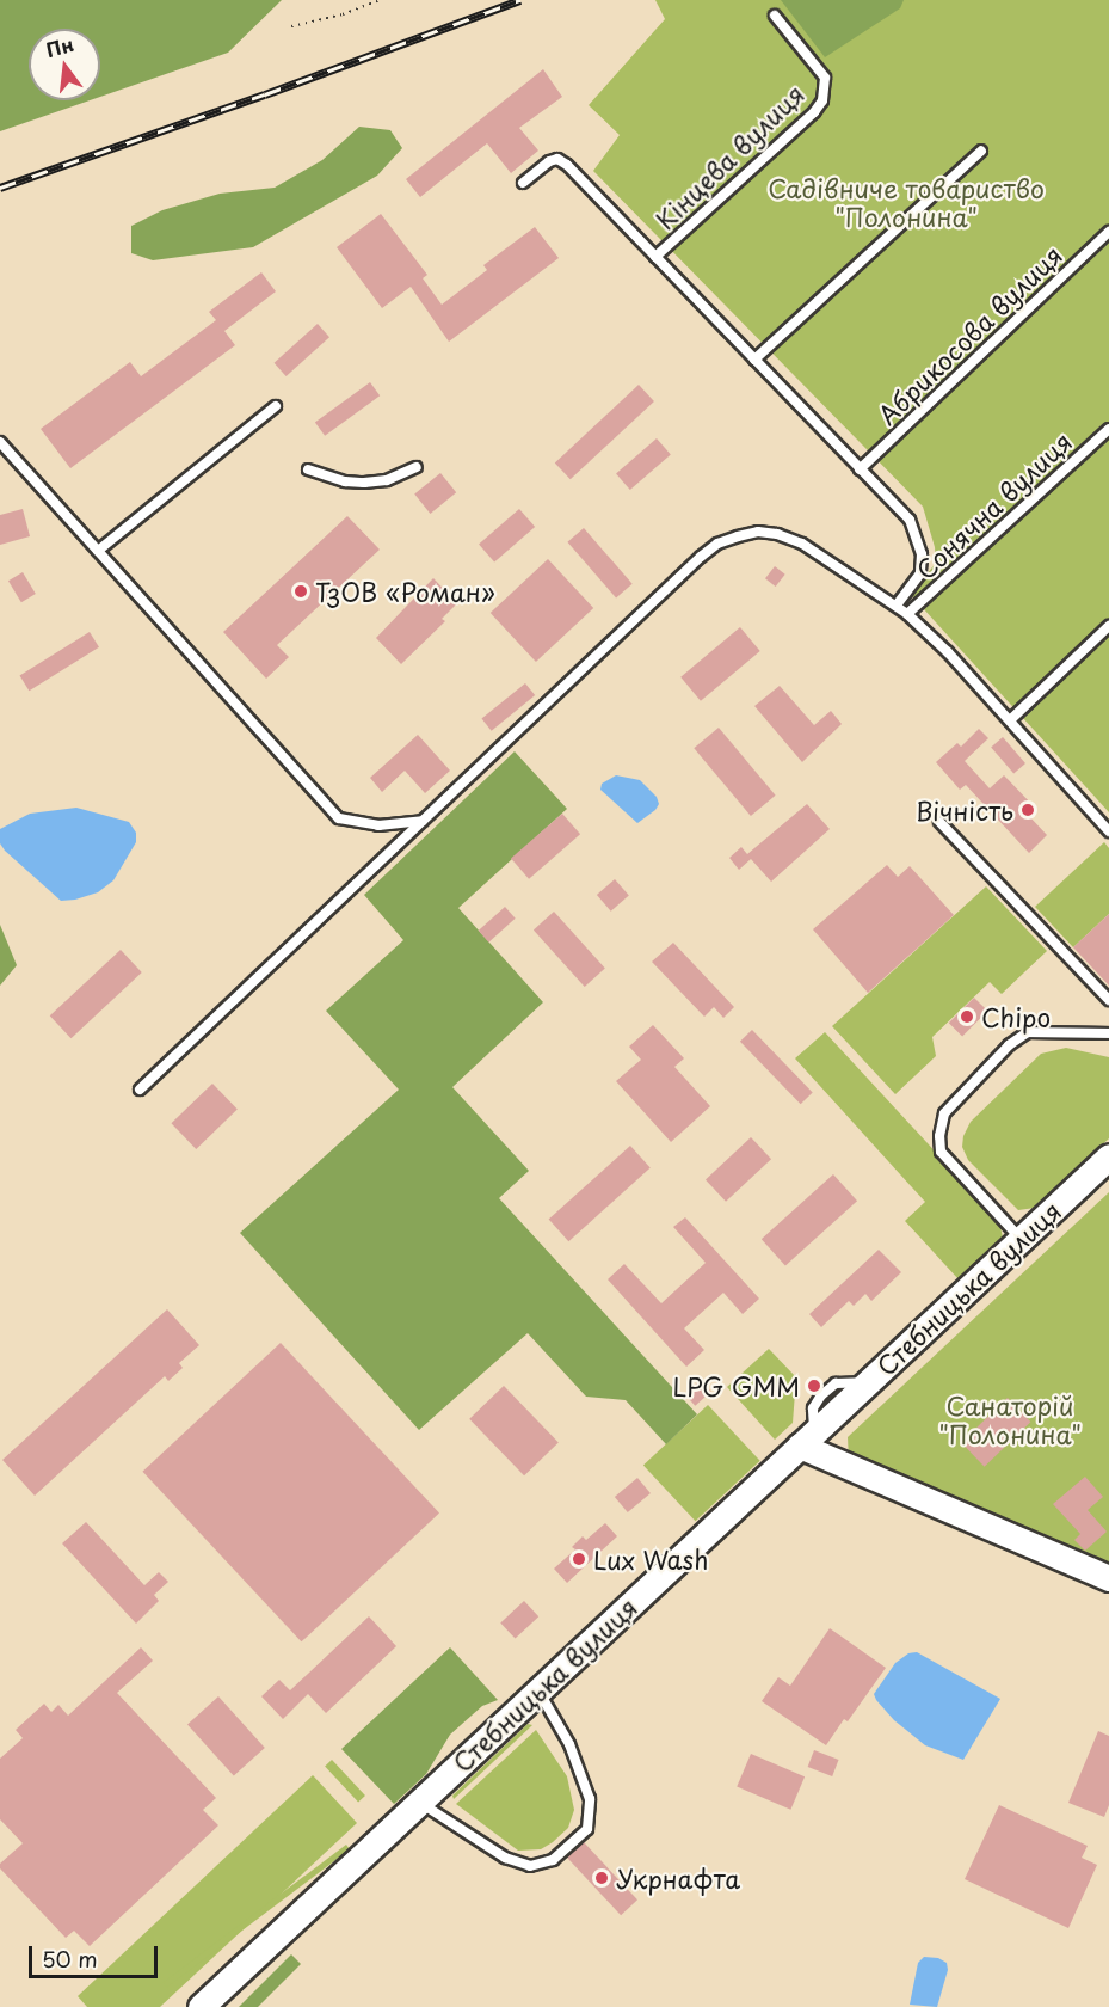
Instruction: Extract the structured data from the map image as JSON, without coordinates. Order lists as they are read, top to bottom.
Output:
{
  "streets": {
    "street": ["Стебницька вулиця"],
    "lane": ["Кінцева вулиця", "Абрикосова вулиця", "Сонячна вулиця"]
  },
  "parks": ["Садівниче товариство \"Полонина\"", "Санаторій \"Полонина\""],
  "places": [
    "ТзОВ «Роман»",
    "Вічність",
    "Chipo",
    "LPG GMM",
    "Lux Wash",
    "Укрнафта"
  ],
  "scale_bar": "50 m",
  "north": "top"
}
